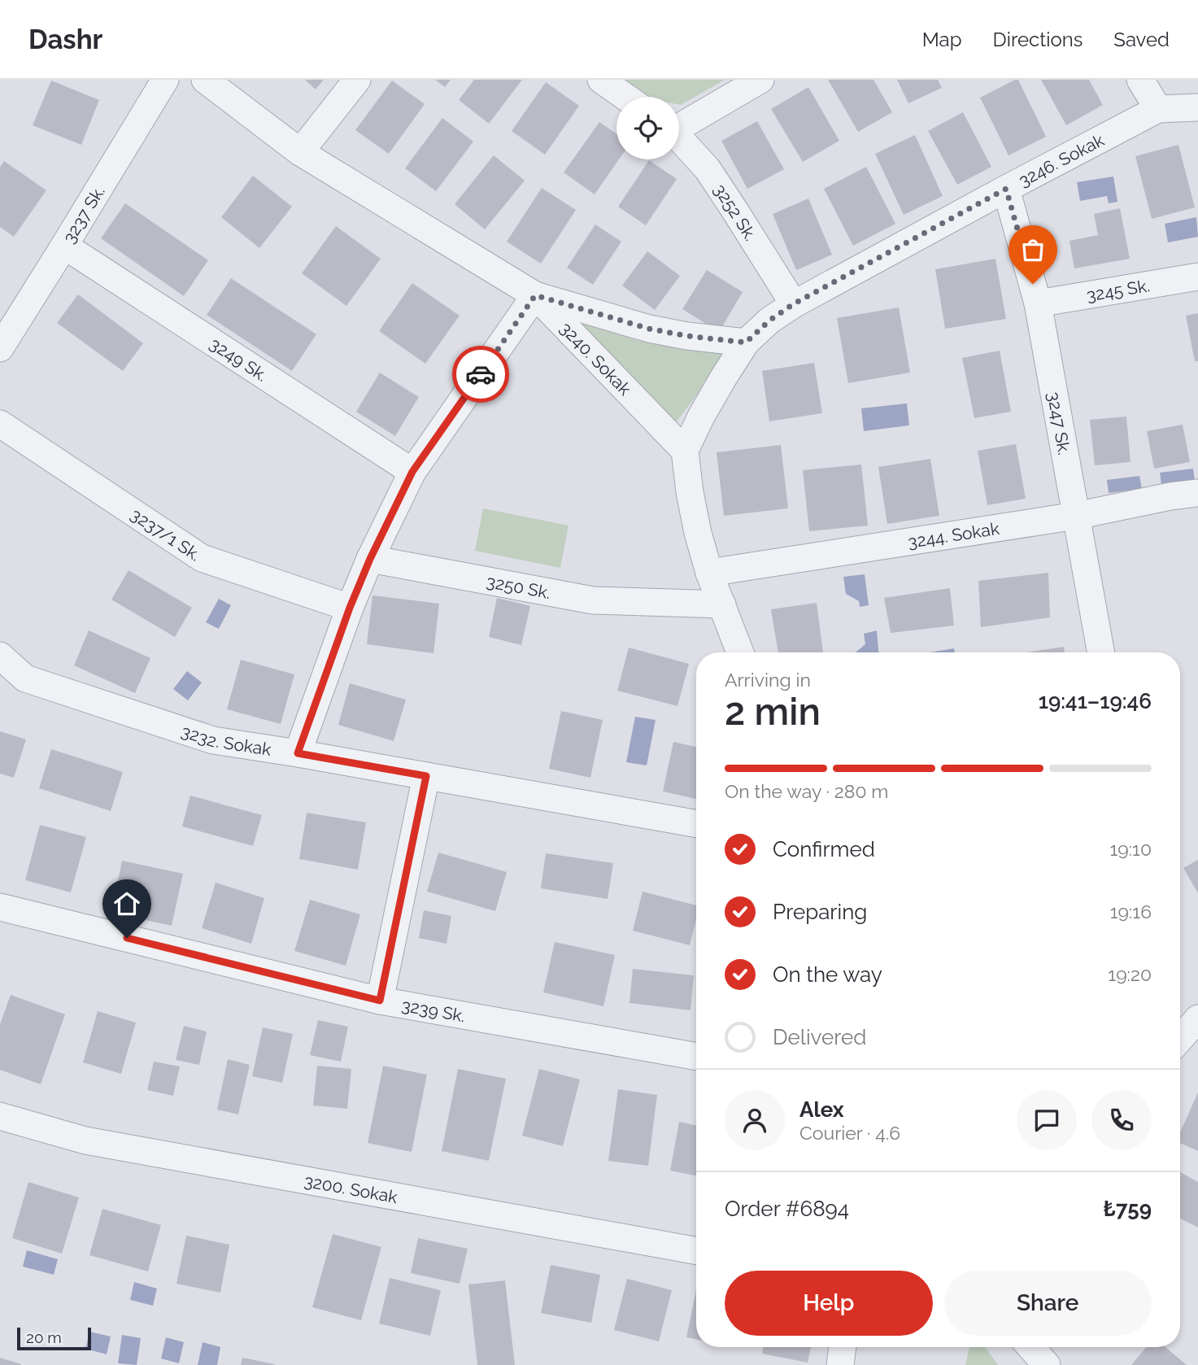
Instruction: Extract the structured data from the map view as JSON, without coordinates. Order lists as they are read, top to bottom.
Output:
{
  "streets": {
    "street": [
      "3246. Sokak",
      "3252 Sk.",
      "3237 Sk.",
      "3245 Sk.",
      "3249 Sk.",
      "3240. Sokak",
      "3247 Sk.",
      "3237/1 Sk.",
      "3244. Sokak",
      "3250 Sk.",
      "3232. Sokak",
      "3239 Sk.",
      "3200. Sokak"
    ]
  },
  "crossings": [
    ["3246. Sokak", "3252 Sk."],
    ["3246. Sokak", "3240. Sokak"],
    ["3246. Sokak", "3247 Sk."],
    ["3237 Sk.", "3249 Sk."],
    ["3245 Sk.", "3247 Sk."],
    ["3247 Sk.", "3244. Sokak"]
  ],
  "scale_bar": "20 m",
  "page": {
    "header": "Dashr",
    "nav": ["Map", "Directions", "Saved"],
    "heading": ["2 min", "Arriving in", "19:41–19:46"],
    "panel": [
      "Alex",
      "Courier · 4.6",
      "Order #6894",
      "₺759"
    ],
    "bar": "On the way · 280 m",
    "list": [
      ["Confirmed", "19:10"],
      ["Preparing", "19:16"],
      ["On the way", "19:20"],
      "Delivered"
    ],
    "buttons": ["Help", "Share"],
    "scale": "20 m"
  }
}
